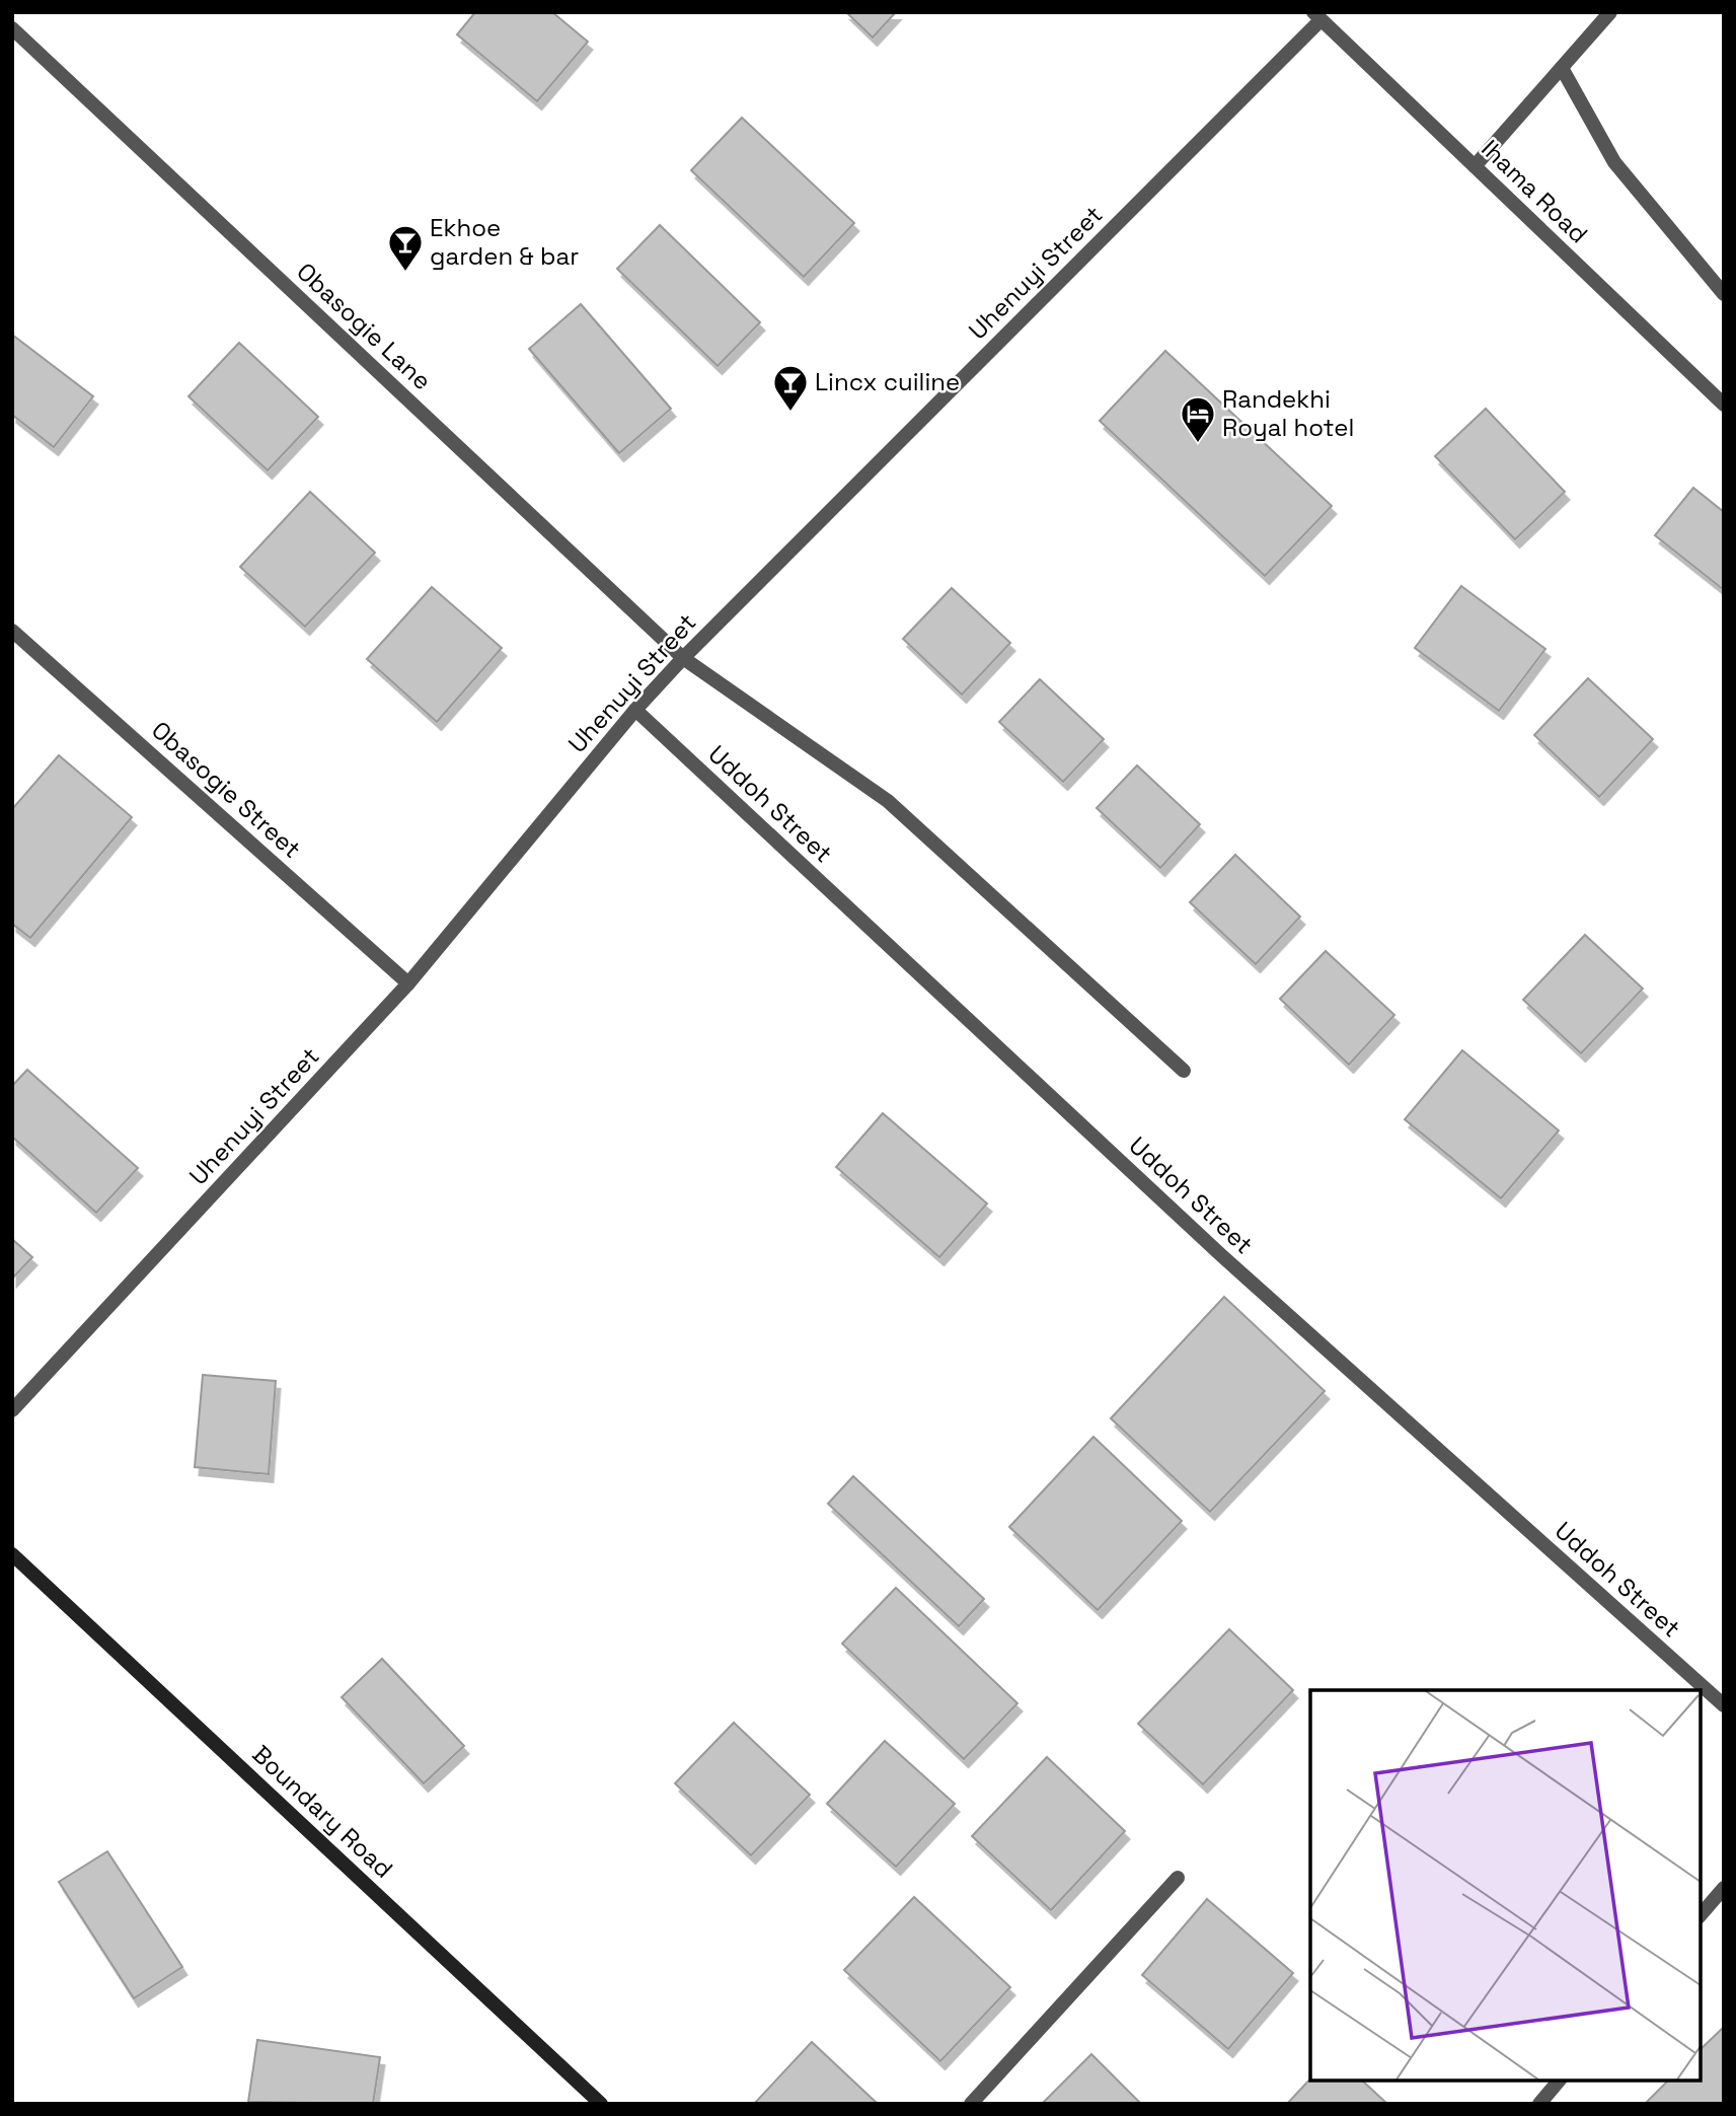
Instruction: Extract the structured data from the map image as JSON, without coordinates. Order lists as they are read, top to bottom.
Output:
{
  "streets": {
    "street": [
      "Ihama Road",
      "Uhenuyi Street",
      "Obasogie Lane",
      "Obasogie Street",
      "Uddoh Street",
      "Boundary Road"
    ]
  },
  "crossings": [
    ["Ihama Road", "Uhenuyi Street"],
    ["Uhenuyi Street", "Obasogie Lane"],
    ["Uhenuyi Street", "Obasogie Street"],
    ["Uhenuyi Street", "Uddoh Street"]
  ],
  "places": {
    "bar": ["Ekhoe garden & bar", "Lincx cuiline"],
    "hotel": ["Randekhi Royal hotel"]
  }
}
